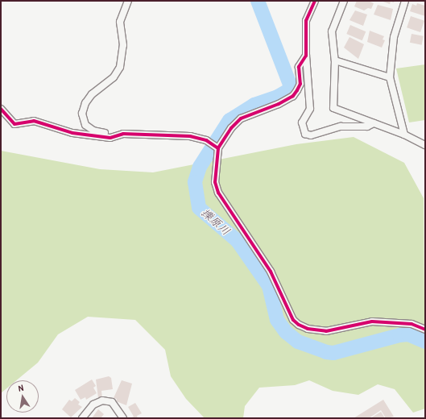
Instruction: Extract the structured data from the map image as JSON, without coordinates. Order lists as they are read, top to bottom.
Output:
{
  "water": ["擽原川"],
  "north": "top"
}
